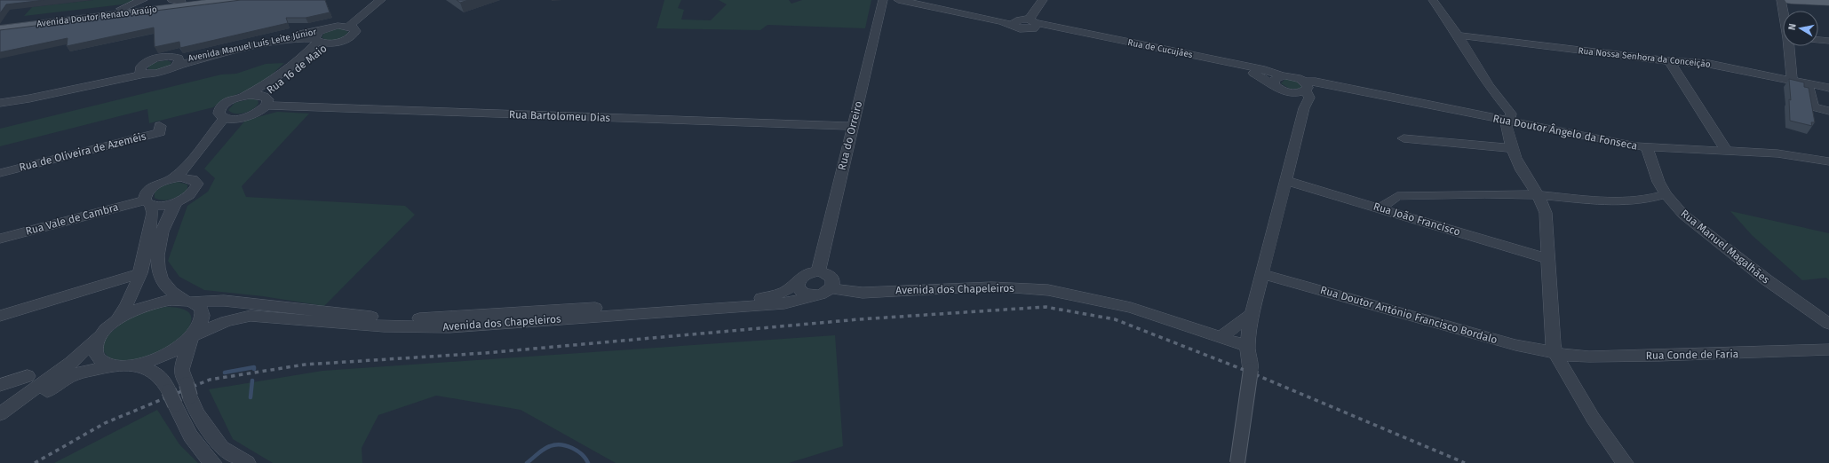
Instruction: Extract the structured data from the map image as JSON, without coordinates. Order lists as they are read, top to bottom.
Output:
{
  "streets": {
    "main road": ["Avenida Doutor Renato Araújo"],
    "street": [
      "Avenida Manuel Luís Leite Júnior",
      "Rua de Cucujães",
      "Rua Nossa Senhora da Conceição",
      "Rua 16 de Maio",
      "Rua Bartolomeu Dias",
      "Rua Doutor Ângelo da Fonseca",
      "Rua do Orreiro",
      "Rua de Oliveira de Azeméis",
      "Rua Vale de Cambra",
      "Rua João Francisco",
      "Rua Manuel Magalhães",
      "Avenida dos Chapeleiros",
      "Rua Doutor António Francisco Bordalo",
      "Rua Conde de Faria"
    ]
  },
  "crossings": [
    ["Avenida Manuel Luís Leite Júnior", "Rua 16 de Maio"],
    ["Rua 16 de Maio", "Rua Bartolomeu Dias"],
    ["Rua 16 de Maio", "Rua Vale de Cambra"],
    ["Rua 16 de Maio", "Avenida dos Chapeleiros"],
    ["Rua Bartolomeu Dias", "Rua do Orreiro"],
    ["Rua Doutor Ângelo da Fonseca", "Rua Manuel Magalhães"],
    ["Rua do Orreiro", "Avenida dos Chapeleiros"],
    ["Rua Doutor António Francisco Bordalo", "Rua Conde de Faria"]
  ],
  "north": "left"
}
